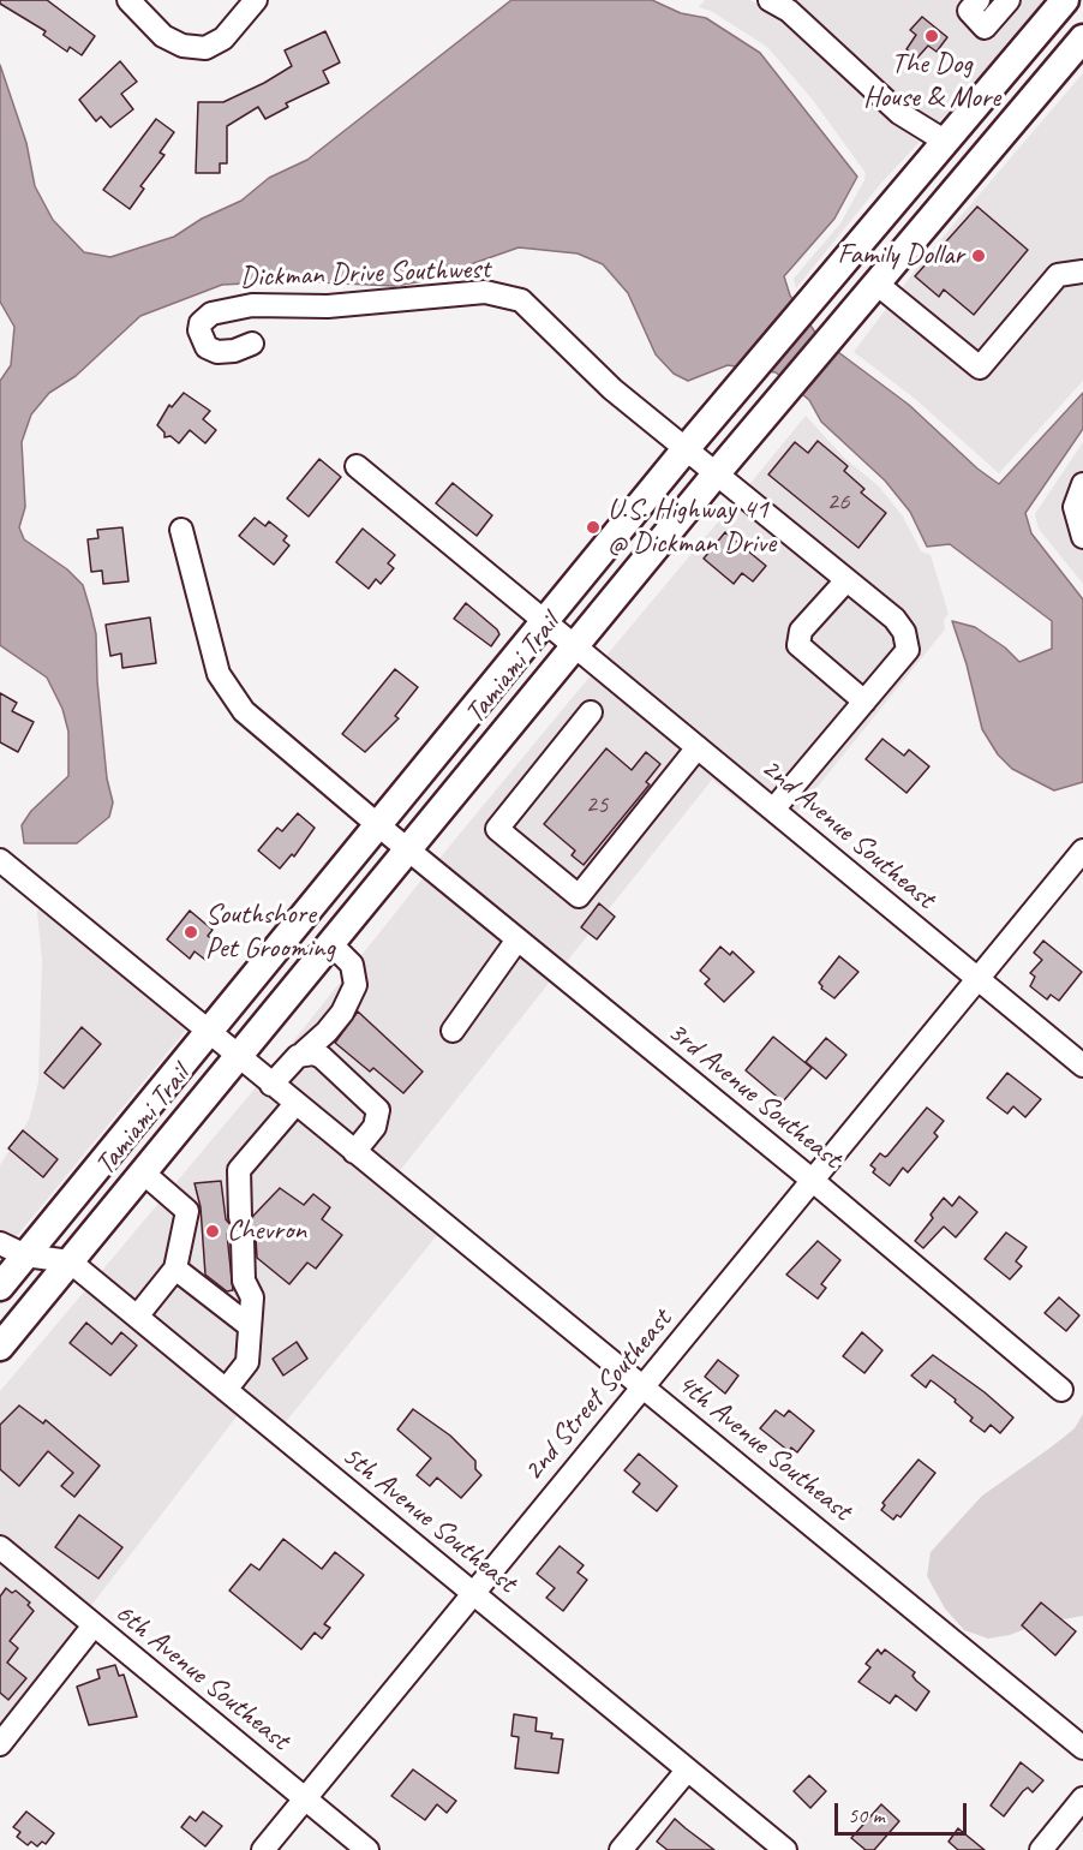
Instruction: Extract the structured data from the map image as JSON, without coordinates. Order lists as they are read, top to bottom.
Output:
{
  "streets": {
    "main road": ["Tamiami Trail"],
    "street": [
      "Dickman Drive Southwest",
      "2nd Avenue Southeast",
      "3rd Avenue Southeast",
      "2nd Street Southeast",
      "4th Avenue Southeast",
      "5th Avenue Southeast",
      "6th Avenue Southeast"
    ]
  },
  "crossings": [
    ["Dickman Drive Southwest", "Tamiami Trail"],
    ["Tamiami Trail", "2nd Avenue Southeast"],
    ["Tamiami Trail", "3rd Avenue Southeast"],
    ["Tamiami Trail", "4th Avenue Southeast"],
    ["Tamiami Trail", "5th Avenue Southeast"],
    ["2nd Avenue Southeast", "2nd Street Southeast"],
    ["3rd Avenue Southeast", "2nd Street Southeast"],
    ["2nd Street Southeast", "4th Avenue Southeast"],
    ["2nd Street Southeast", "5th Avenue Southeast"],
    ["2nd Street Southeast", "6th Avenue Southeast"]
  ],
  "places": [
    "The Dog House & More",
    "Family Dollar",
    "U.S. Highway 41 @ Dickman Drive",
    "Southshore Pet Grooming",
    "Chevron"
  ],
  "house_numbers": ["26", "25"],
  "scale_bar": "50 m"
}
